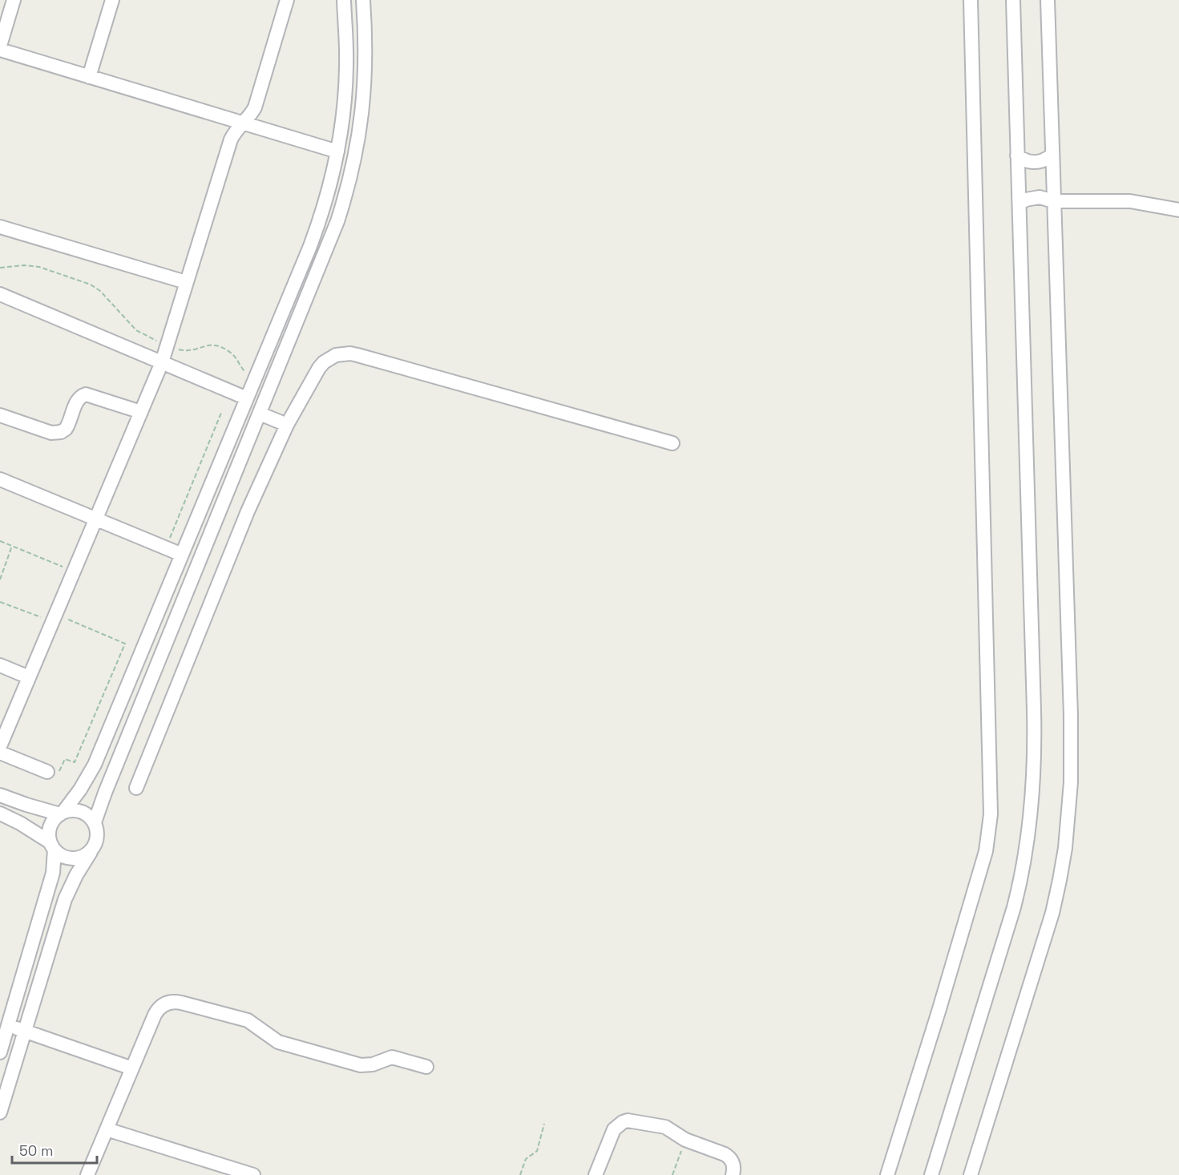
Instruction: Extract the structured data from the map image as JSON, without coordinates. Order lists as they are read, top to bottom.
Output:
{
  "scale_bar": "50 m"
}
